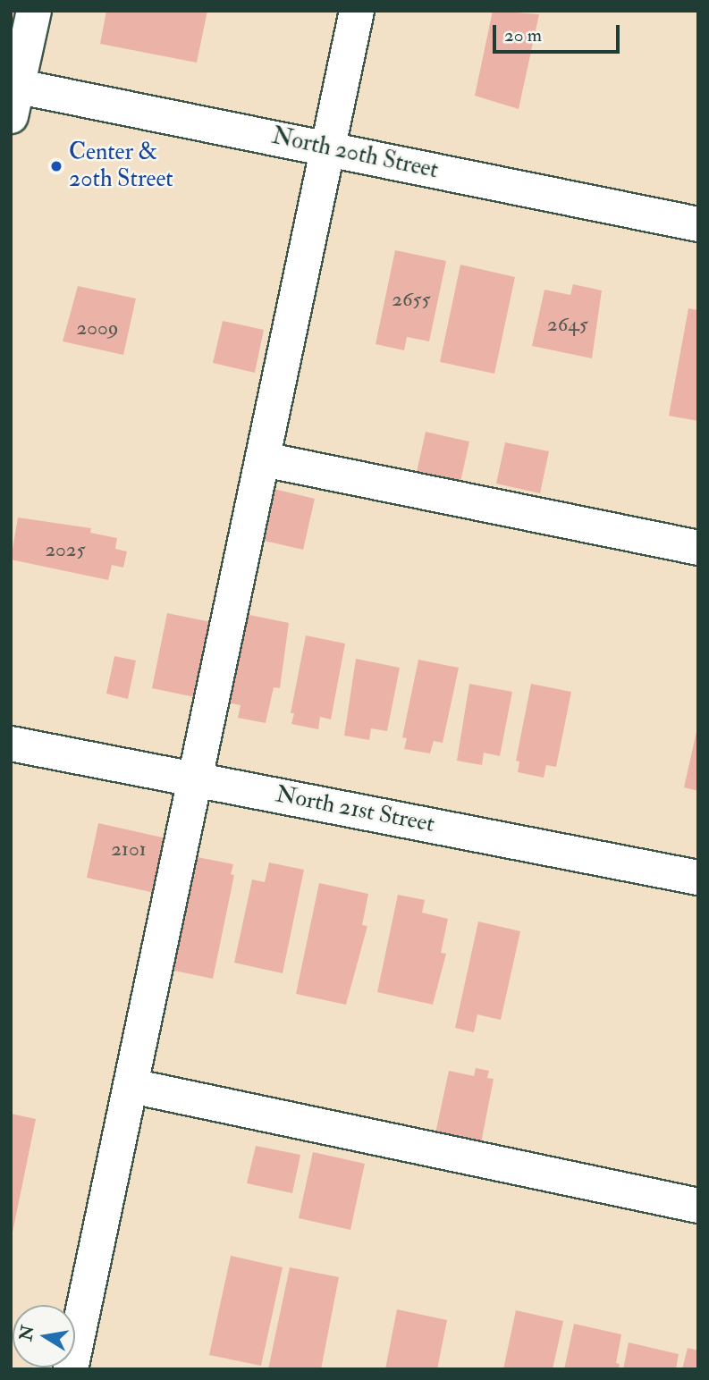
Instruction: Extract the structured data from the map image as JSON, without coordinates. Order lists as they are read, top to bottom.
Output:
{
  "streets": {
    "street": ["North 20th Street", "North 21st Street"]
  },
  "places": ["Center & 20th Street"],
  "house_numbers": [
    "2655",
    "2645",
    "2009",
    "2025",
    "2101"
  ],
  "scale_bar": "20 m",
  "north": "left"
}
